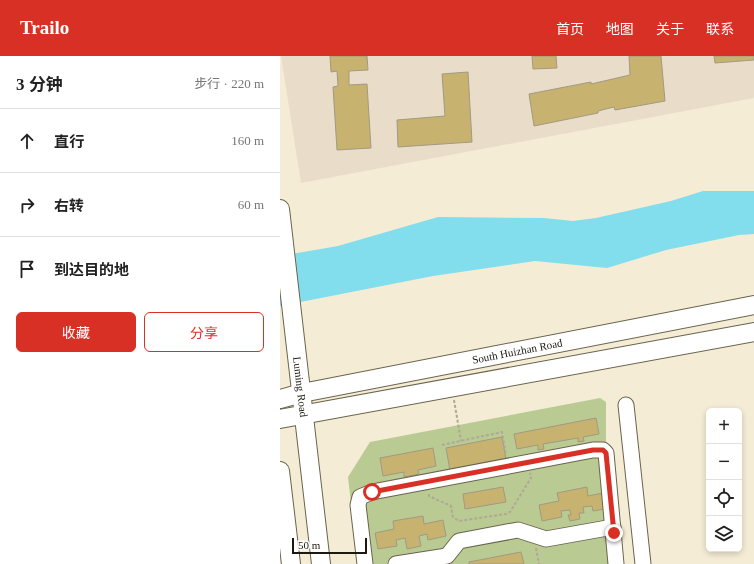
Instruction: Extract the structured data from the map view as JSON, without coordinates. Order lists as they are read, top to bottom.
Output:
{
  "streets": {
    "main road": ["South Huizhan Road", "Luming Road"]
  },
  "crossings": [
    ["South Huizhan Road", "Luming Road"]
  ],
  "scale_bar": "50 m",
  "page": {
    "header": "Trailo",
    "nav": [
      "首页",
      "地图",
      "关于",
      "联系"
    ],
    "heading": ["3 分钟", "步行 · 220 m"],
    "list": [
      ["直行", "160 m"],
      ["右转", "60 m"],
      "到达目的地"
    ],
    "buttons": ["收藏", "分享"],
    "map_buttons": ["+", "−"],
    "scale": "50 m"
  }
}
